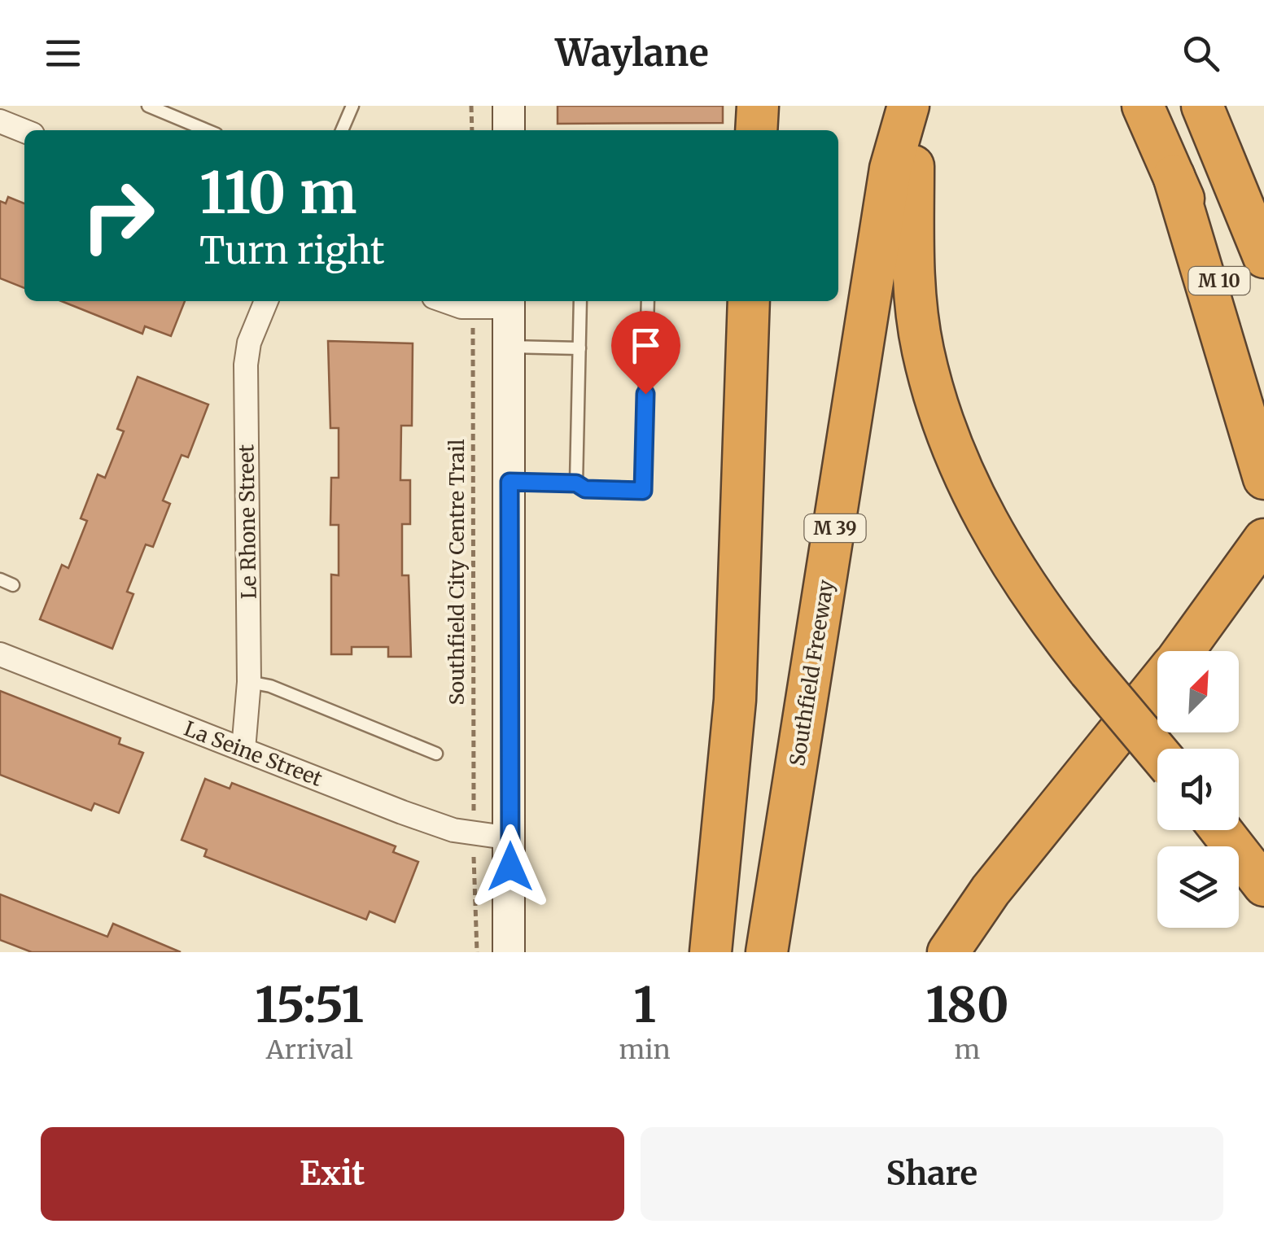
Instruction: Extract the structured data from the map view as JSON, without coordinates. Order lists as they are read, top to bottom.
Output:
{
  "streets": {
    "highway": ["M 10", "M 39", "Southfield Freeway"],
    "street": ["Le Rhone Street", "La Seine Street"],
    "path": ["Southfield City Centre Trail"]
  },
  "crossings": [
    ["Le Rhone Street", "La Seine Street"]
  ],
  "north": "top right",
  "page": {
    "header": "Waylane",
    "turn": ["110 m", "Turn right"],
    "eta": [
      "15:51",
      "Arrival",
      "1",
      "min",
      "180",
      "m"
    ],
    "buttons": ["Exit", "Share"]
  }
}
